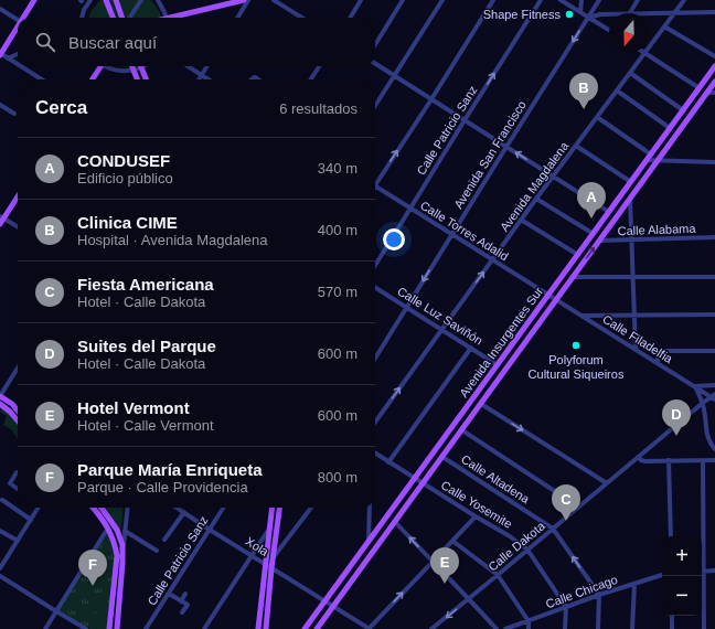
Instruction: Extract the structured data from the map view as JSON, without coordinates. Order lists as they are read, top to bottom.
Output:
{
  "streets": {
    "main road": ["Avenida Insurgentes Sur"],
    "street": [
      "Calle Patricio Sanz",
      "Avenida San Francisco",
      "Avenida Magdalena",
      "Calle Alabama",
      "Calle Torres Adalid",
      "Calle Luz Saviñón",
      "Calle Filadelfia",
      "Calle Altadena",
      "Calle Yosemite",
      "Xola",
      "Calle Dakota",
      "Calle Chicago"
    ]
  },
  "crossings": [
    ["Calle Patricio Sanz", "Calle Torres Adalid"],
    ["Calle Patricio Sanz", "Xola"],
    ["Avenida San Francisco", "Calle Torres Adalid"],
    ["Avenida San Francisco", "Calle Luz Saviñón"],
    ["Avenida Magdalena", "Calle Torres Adalid"],
    ["Avenida Magdalena", "Calle Luz Saviñón"],
    ["Calle Alabama", "Avenida Insurgentes Sur"],
    ["Calle Torres Adalid", "Calle Filadelfia"],
    ["Calle Torres Adalid", "Avenida Insurgentes Sur"],
    ["Calle Luz Saviñón", "Avenida Insurgentes Sur"],
    ["Calle Filadelfia", "Avenida Insurgentes Sur"],
    ["Calle Filadelfia", "Calle Dakota"],
    ["Avenida Insurgentes Sur", "Calle Altadena"],
    ["Avenida Insurgentes Sur", "Calle Yosemite"],
    ["Avenida Insurgentes Sur", "Xola"],
    ["Calle Altadena", "Calle Dakota"],
    ["Calle Altadena", "Calle Chicago"],
    ["Calle Yosemite", "Calle Dakota"],
    ["Calle Yosemite", "Calle Chicago"]
  ],
  "one_way": ["Avenida San Francisco", "Calle Altadena"],
  "places": ["Shape Fitness", "Polyforum Cultural Siqueiros"],
  "north": "bottom",
  "page": {
    "search": "Buscar aquí",
    "pins": [
      "B",
      "A",
      "D",
      "C",
      "E",
      "F"
    ],
    "heading": ["Cerca", "6 resultados"],
    "list": [
      {
        "mark": "A",
        "name": "CONDUSEF",
        "note": "Edificio público",
        "value": "340 m"
      },
      {
        "mark": "B",
        "name": "Clinica CIME",
        "note": "Hospital · Avenida Magdalena",
        "value": "400 m"
      },
      {
        "mark": "C",
        "name": "Fiesta Americana",
        "note": "Hotel · Calle Dakota",
        "value": "570 m"
      },
      {
        "mark": "D",
        "name": "Suites del Parque",
        "note": "Hotel · Calle Dakota",
        "value": "600 m"
      },
      {
        "mark": "E",
        "name": "Hotel Vermont",
        "note": "Hotel · Calle Vermont",
        "value": "600 m"
      },
      {
        "mark": "F",
        "name": "Parque María Enriqueta",
        "note": "Parque · Calle Providencia",
        "value": "800 m"
      }
    ],
    "map_buttons": ["+", "−"]
  }
}
